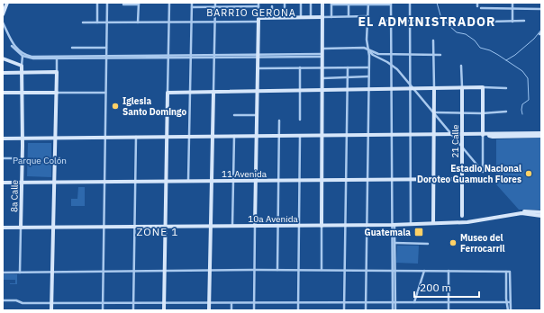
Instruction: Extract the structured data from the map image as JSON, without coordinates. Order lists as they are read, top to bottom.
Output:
{
  "streets": {
    "street": [
      "21 Calle",
      "11 Avenida",
      "8a Calle",
      "10a Avenida"
    ]
  },
  "crossings": [
    ["21 Calle", "11 Avenida"],
    ["11 Avenida", "8a Calle"],
    ["8a Calle", "10a Avenida"]
  ],
  "districts": ["BARRIO GERONA", "EL ADMINISTRADOR", "ZONE 1"],
  "parks": ["Parque Colón"],
  "places": {
    "other": ["Iglesia Santo Domingo", "Estadio Nacional Doroteo Guamuch Flores", "Museo del Ferrocarril"],
    "transit": ["Guatemala"]
  },
  "scale_bar": "200 m"
}
